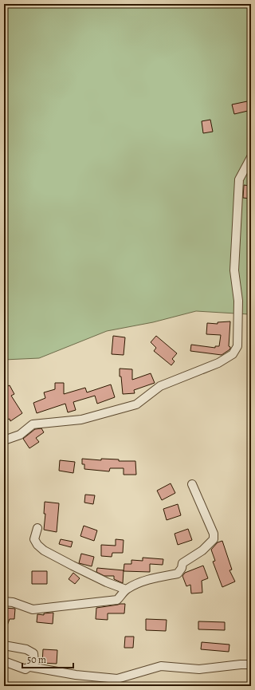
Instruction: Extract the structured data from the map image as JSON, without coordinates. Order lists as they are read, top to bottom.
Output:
{
  "scale_bar": "50 m"
}
